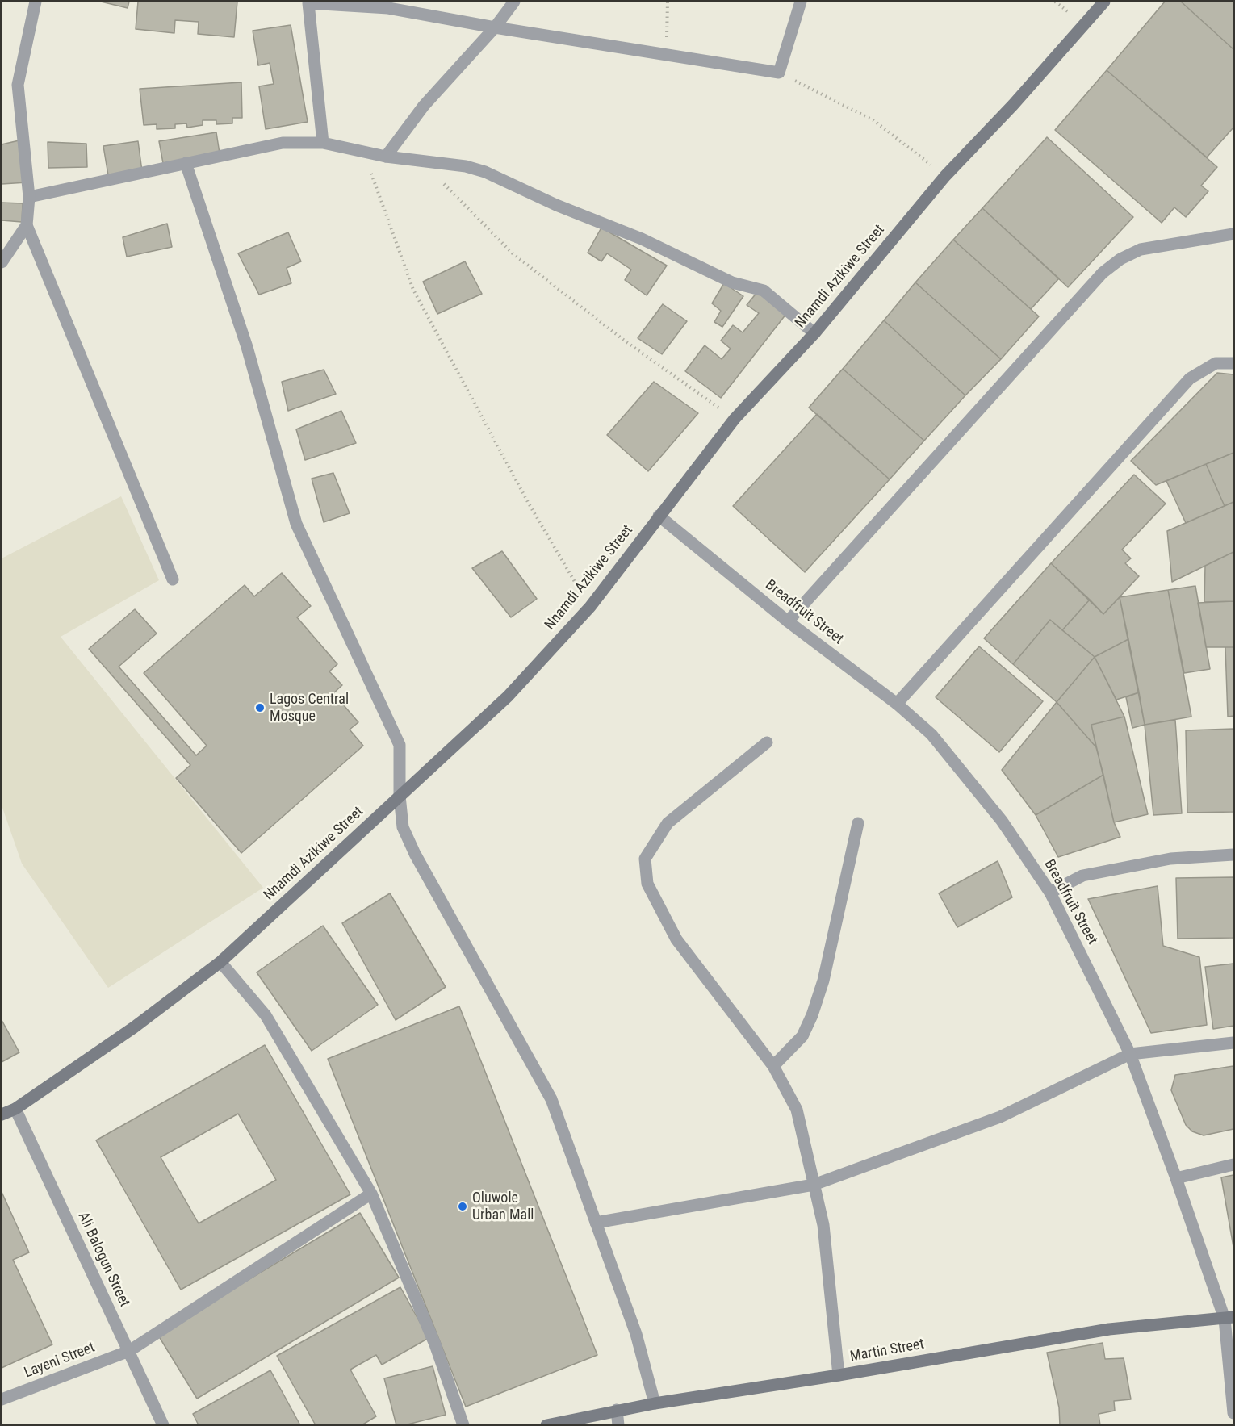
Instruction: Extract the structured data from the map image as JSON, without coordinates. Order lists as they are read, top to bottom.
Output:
{
  "streets": {
    "main road": ["Nnamdi Azikiwe Street", "Martin Street"],
    "street": ["Breadfruit Street", "Ali Balogun Street", "Layeni Street"]
  },
  "crossings": [
    ["Nnamdi Azikiwe Street", "Breadfruit Street"],
    ["Nnamdi Azikiwe Street", "Ali Balogun Street"],
    ["Breadfruit Street", "Martin Street"],
    ["Ali Balogun Street", "Layeni Street"]
  ],
  "places": ["Lagos Central Mosque", "Oluwole Urban Mall"]
}
